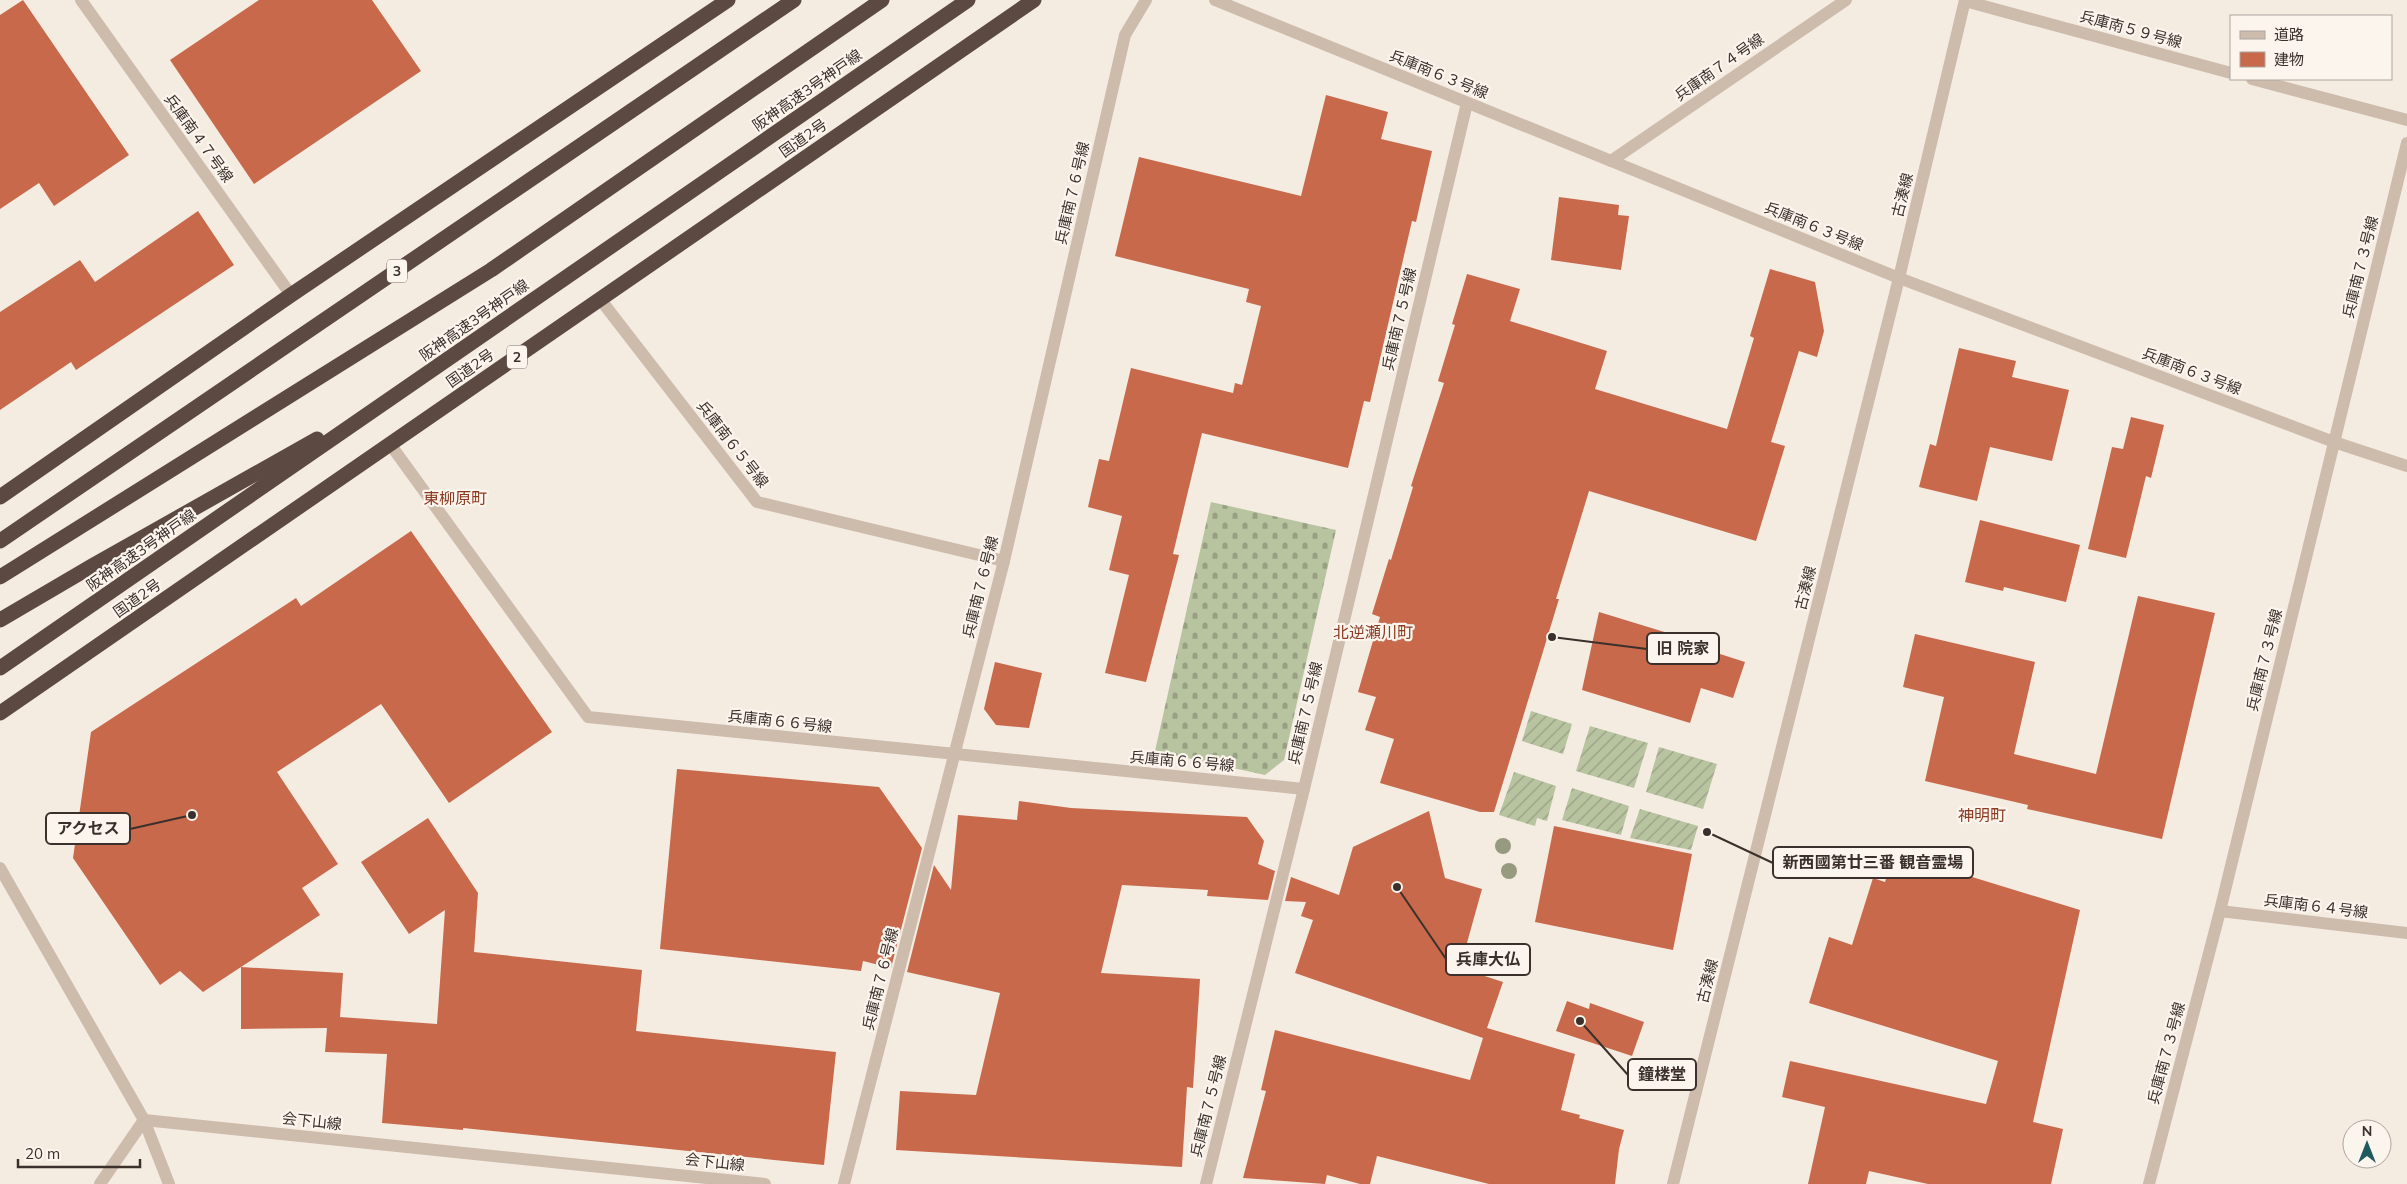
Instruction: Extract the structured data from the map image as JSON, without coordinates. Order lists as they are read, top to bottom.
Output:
{
  "streets": {
    "highway": [
      "阪神高速3号神戸線",
      "国道2号",
      "3",
      "2"
    ],
    "street": [
      "兵庫南５９号線",
      "兵庫南７４号線",
      "兵庫南６３号線",
      "兵庫南４７号線",
      "兵庫南７６号線",
      "古湊線",
      "兵庫南７３号線",
      "兵庫南７５号線",
      "兵庫南６５号線",
      "兵庫南６６号線",
      "兵庫南６４号線",
      "会下山線"
    ]
  },
  "crossings": [
    ["兵庫南５９号線", "古湊線"],
    ["兵庫南７４号線", "兵庫南６３号線"],
    ["兵庫南６３号線", "古湊線"],
    ["兵庫南６３号線", "兵庫南７３号線"],
    ["兵庫南６３号線", "兵庫南７５号線"],
    ["国道2号", "兵庫南６５号線"],
    ["国道2号", "兵庫南６６号線"],
    ["兵庫南７６号線", "兵庫南６５号線"],
    ["兵庫南７６号線", "兵庫南６６号線"],
    ["兵庫南７３号線", "兵庫南６４号線"],
    ["兵庫南７５号線", "兵庫南６６号線"]
  ],
  "districts": ["東柳原町", "北逆瀬川町", "神明町"],
  "places": [
    "旧 院家",
    "アクセス",
    "新西國第廿三番 観音霊場",
    "兵庫大仏",
    "鐘楼堂"
  ],
  "legend": ["道路", "建物"],
  "scale_bar": "20 m",
  "north": "top"
}
